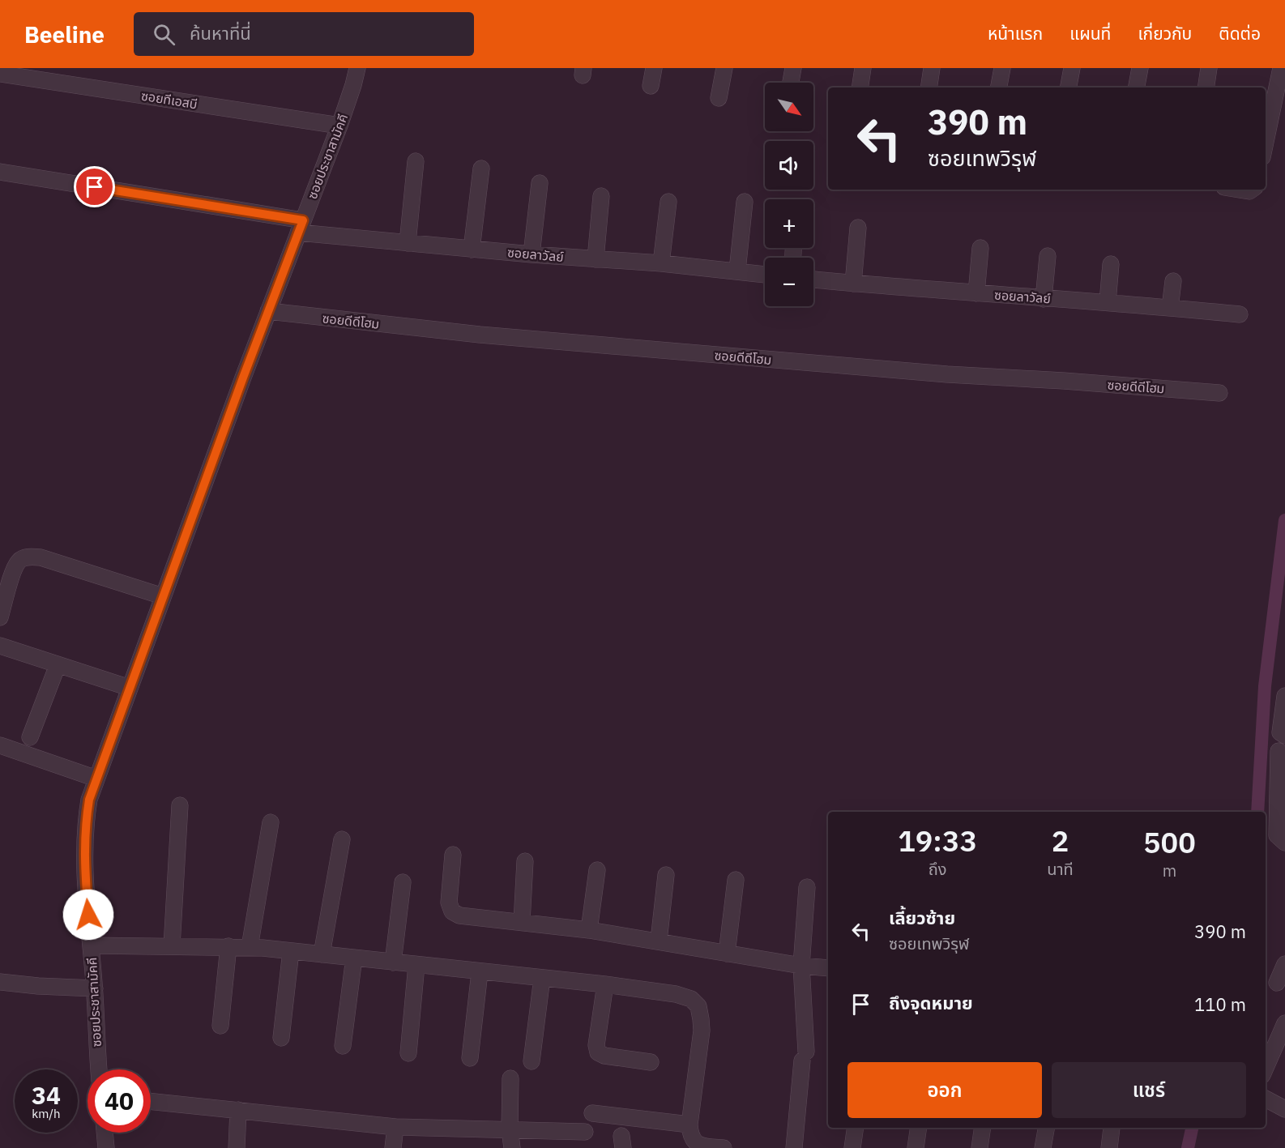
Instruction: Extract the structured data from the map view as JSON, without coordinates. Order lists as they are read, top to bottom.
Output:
{
  "streets": {
    "street": [
      "ซอยทีเอสบี",
      "ซอยประชาสามัคคี",
      "ซอยลาวัลย์",
      "ซอยดีดีโฮม"
    ]
  },
  "crossings": [
    ["ซอยทีเอสบี", "ซอยประชาสามัคคี"],
    ["ซอยประชาสามัคคี", "ซอยลาวัลย์"],
    ["ซอยประชาสามัคคี", "ซอยดีดีโฮม"]
  ],
  "north": "bottom right",
  "page": {
    "header": "Beeline",
    "search": "ค้นหาที่นี่",
    "nav": [
      "หน้าแรก",
      "แผนที่",
      "เกี่ยวกับ",
      "ติดต่อ"
    ],
    "map_buttons": ["+", "−"],
    "turn": ["390 m", "ซอยเทพวิรุฬ"],
    "eta": [
      "19:33",
      "ถึง",
      "2",
      "นาที",
      "500",
      "m"
    ],
    "list": [
      {
        "name": "เลี้ยวซ้าย",
        "note": "ซอยเทพวิรุฬ",
        "value": "390 m"
      },
      {
        "name": "ถึงจุดหมาย",
        "value": "110 m"
      }
    ],
    "buttons": ["ออก", "แชร์"],
    "speed": "34 km/h",
    "limit": "40"
  }
}
